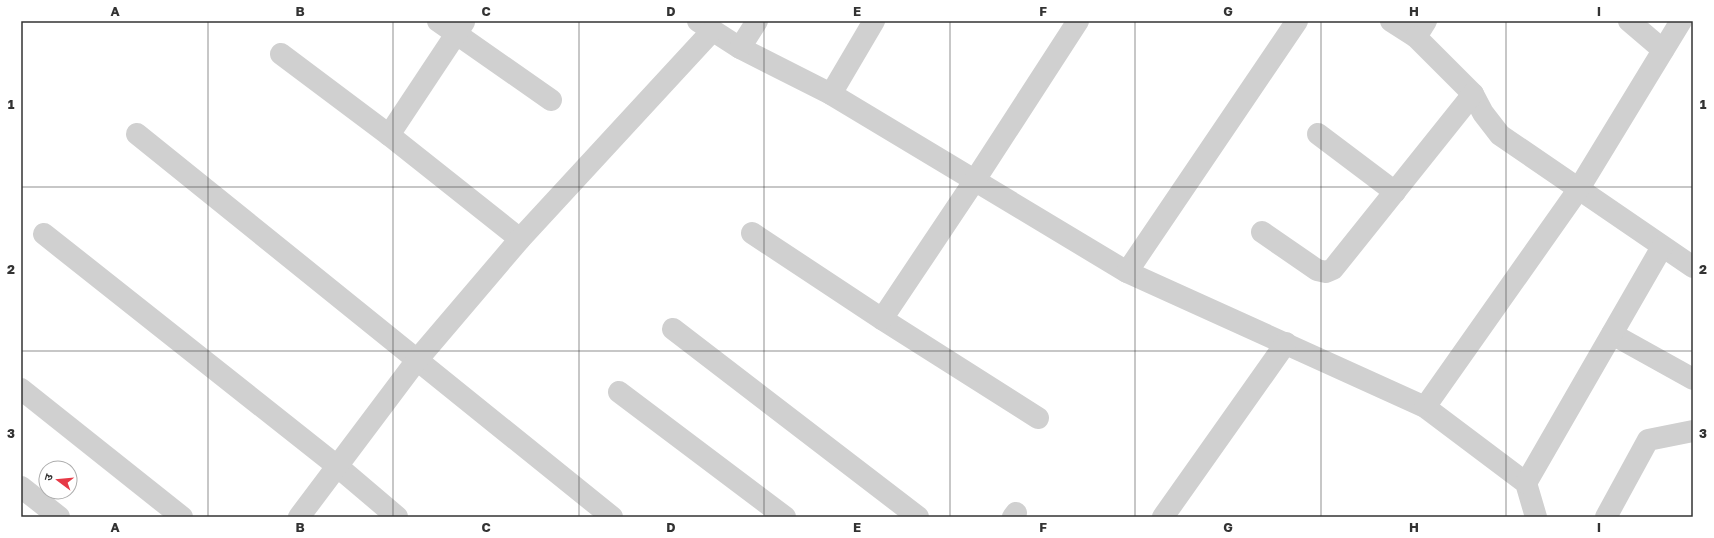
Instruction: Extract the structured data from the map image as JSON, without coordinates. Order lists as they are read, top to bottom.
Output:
{
  "north": "left",
  "grid": {
    "columns": [
      "A",
      "B",
      "C",
      "D",
      "E",
      "F",
      "G",
      "H",
      "I"
    ],
    "rows": ["1", "2", "3"]
  }
}
